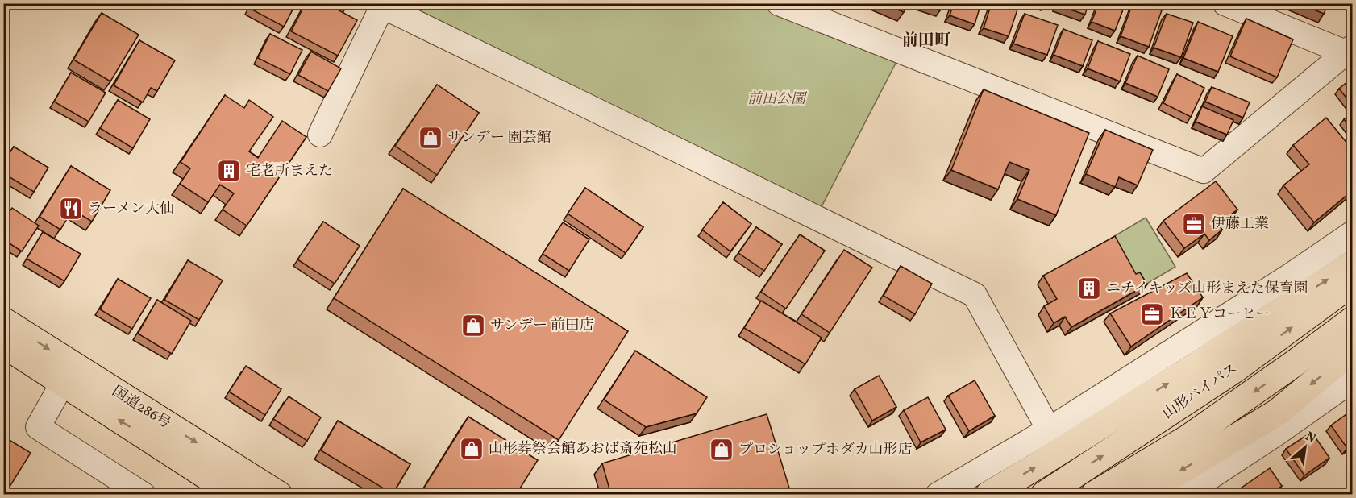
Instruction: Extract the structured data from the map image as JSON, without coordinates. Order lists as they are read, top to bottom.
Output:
{
  "streets": {
    "highway": ["山形バイパス", "国道286号"]
  },
  "districts": ["前田町"],
  "parks": ["前田公園"],
  "places": {
    "shop": [
      "サンデー 園芸館",
      "サンデー 前田店",
      "山形葬祭会館あおば斎苑松山",
      "プロショップホダカ山形店"
    ],
    "building": ["宅老所まえた", "ニチイキッズ山形まえた保育園"],
    "restaurant": ["ラーメン大仙"],
    "office": ["伊藤工業", "ＫＥＹコーヒー"]
  },
  "north": "top right"
}
